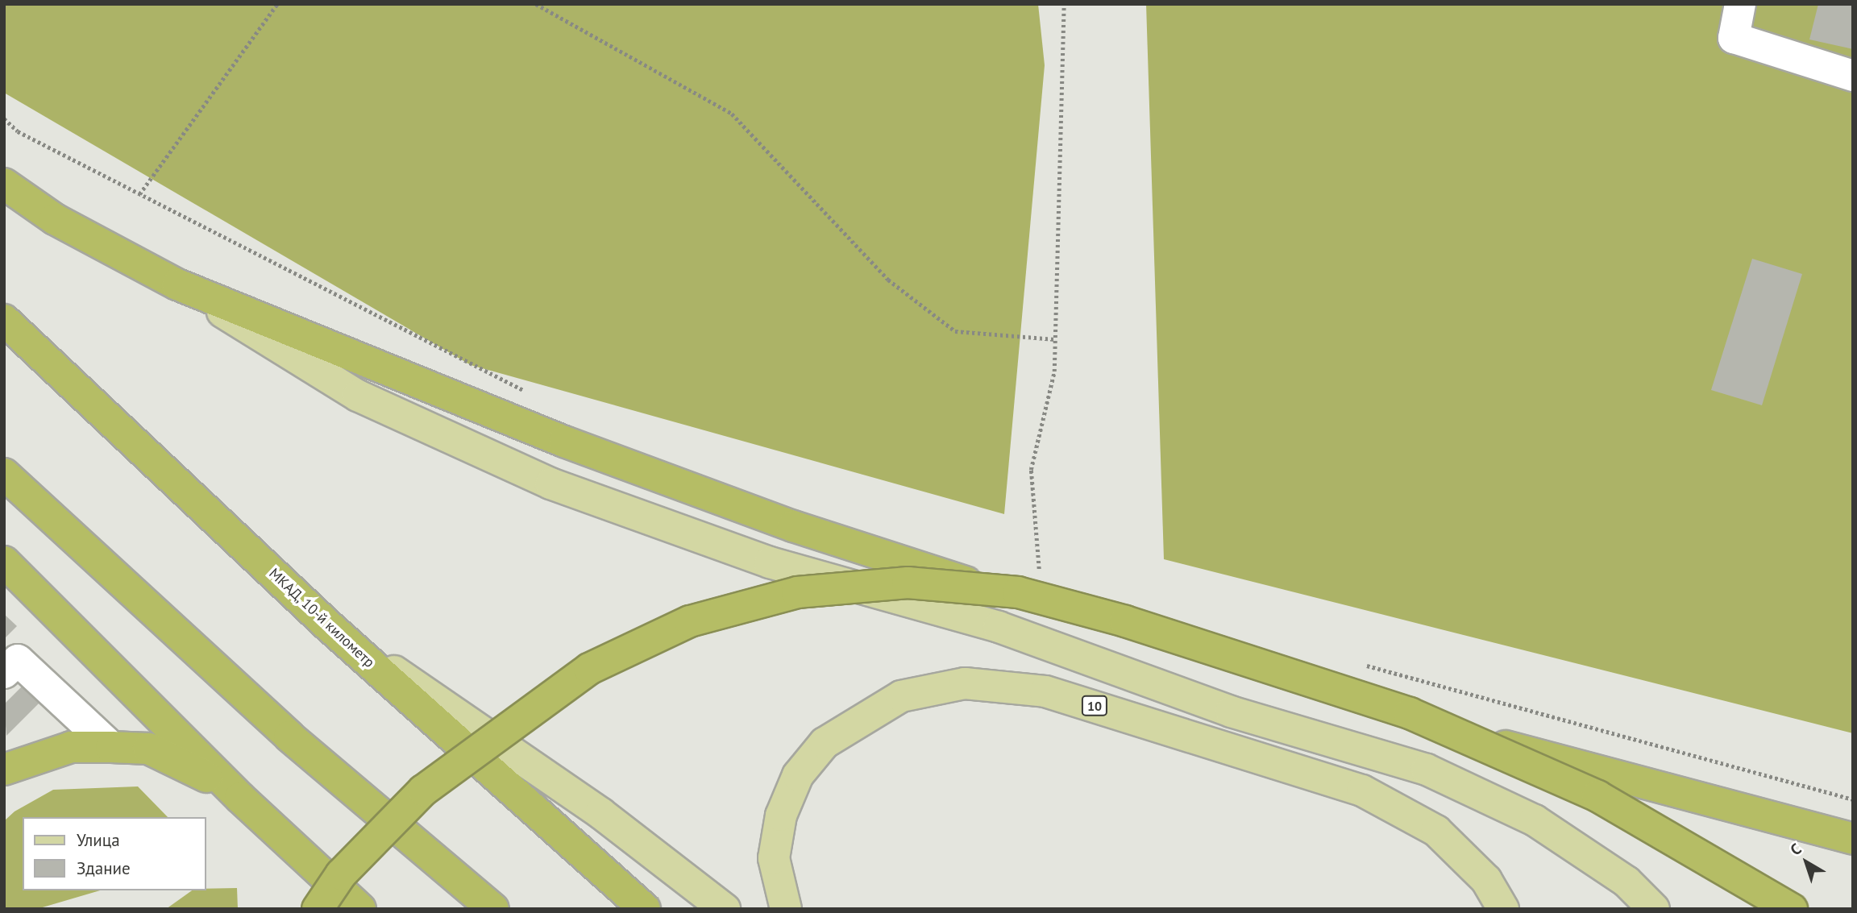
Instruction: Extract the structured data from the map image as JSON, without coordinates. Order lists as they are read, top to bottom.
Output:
{
  "streets": {
    "highway": ["МКАД, 10-й километр"],
    "main road": ["10"]
  },
  "legend": ["Улица", "Здание"],
  "north": "top left"
}
